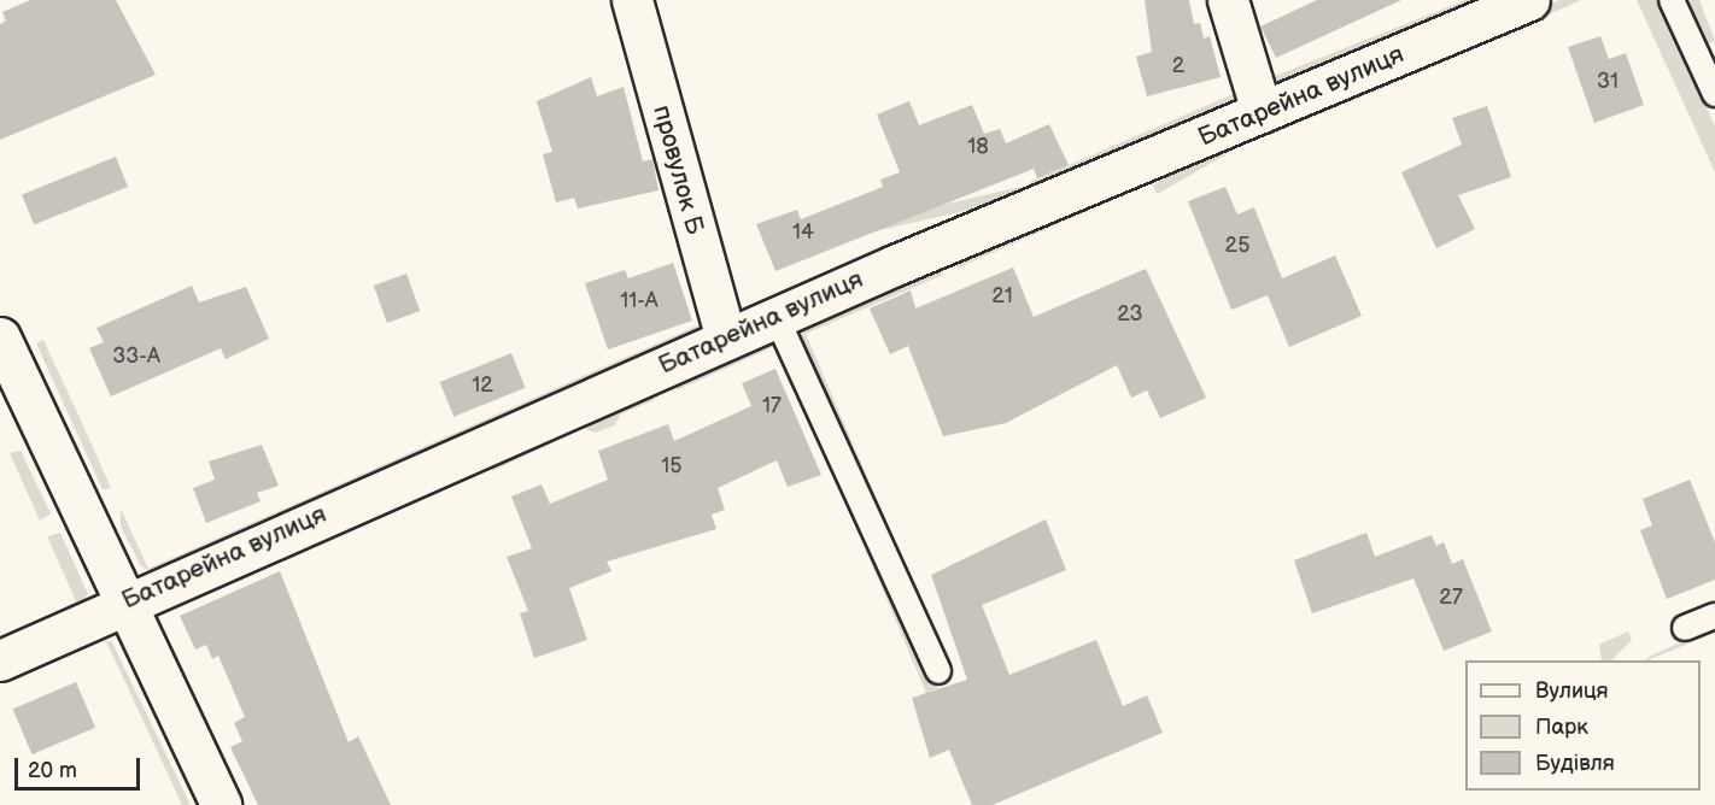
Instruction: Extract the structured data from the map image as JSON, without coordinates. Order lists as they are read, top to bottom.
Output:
{
  "streets": {
    "street": ["Батарейна вулиця", "провулок Б"]
  },
  "crossings": [
    ["Батарейна вулиця", "провулок Б"]
  ],
  "house_numbers": [
    "2",
    "31",
    "18",
    "14",
    "25",
    "21",
    "11-А",
    "23",
    "33-А",
    "12",
    "17",
    "15",
    "27"
  ],
  "legend": ["Вулиця", "Парк", "Будівля"],
  "scale_bar": "20 m"
}
